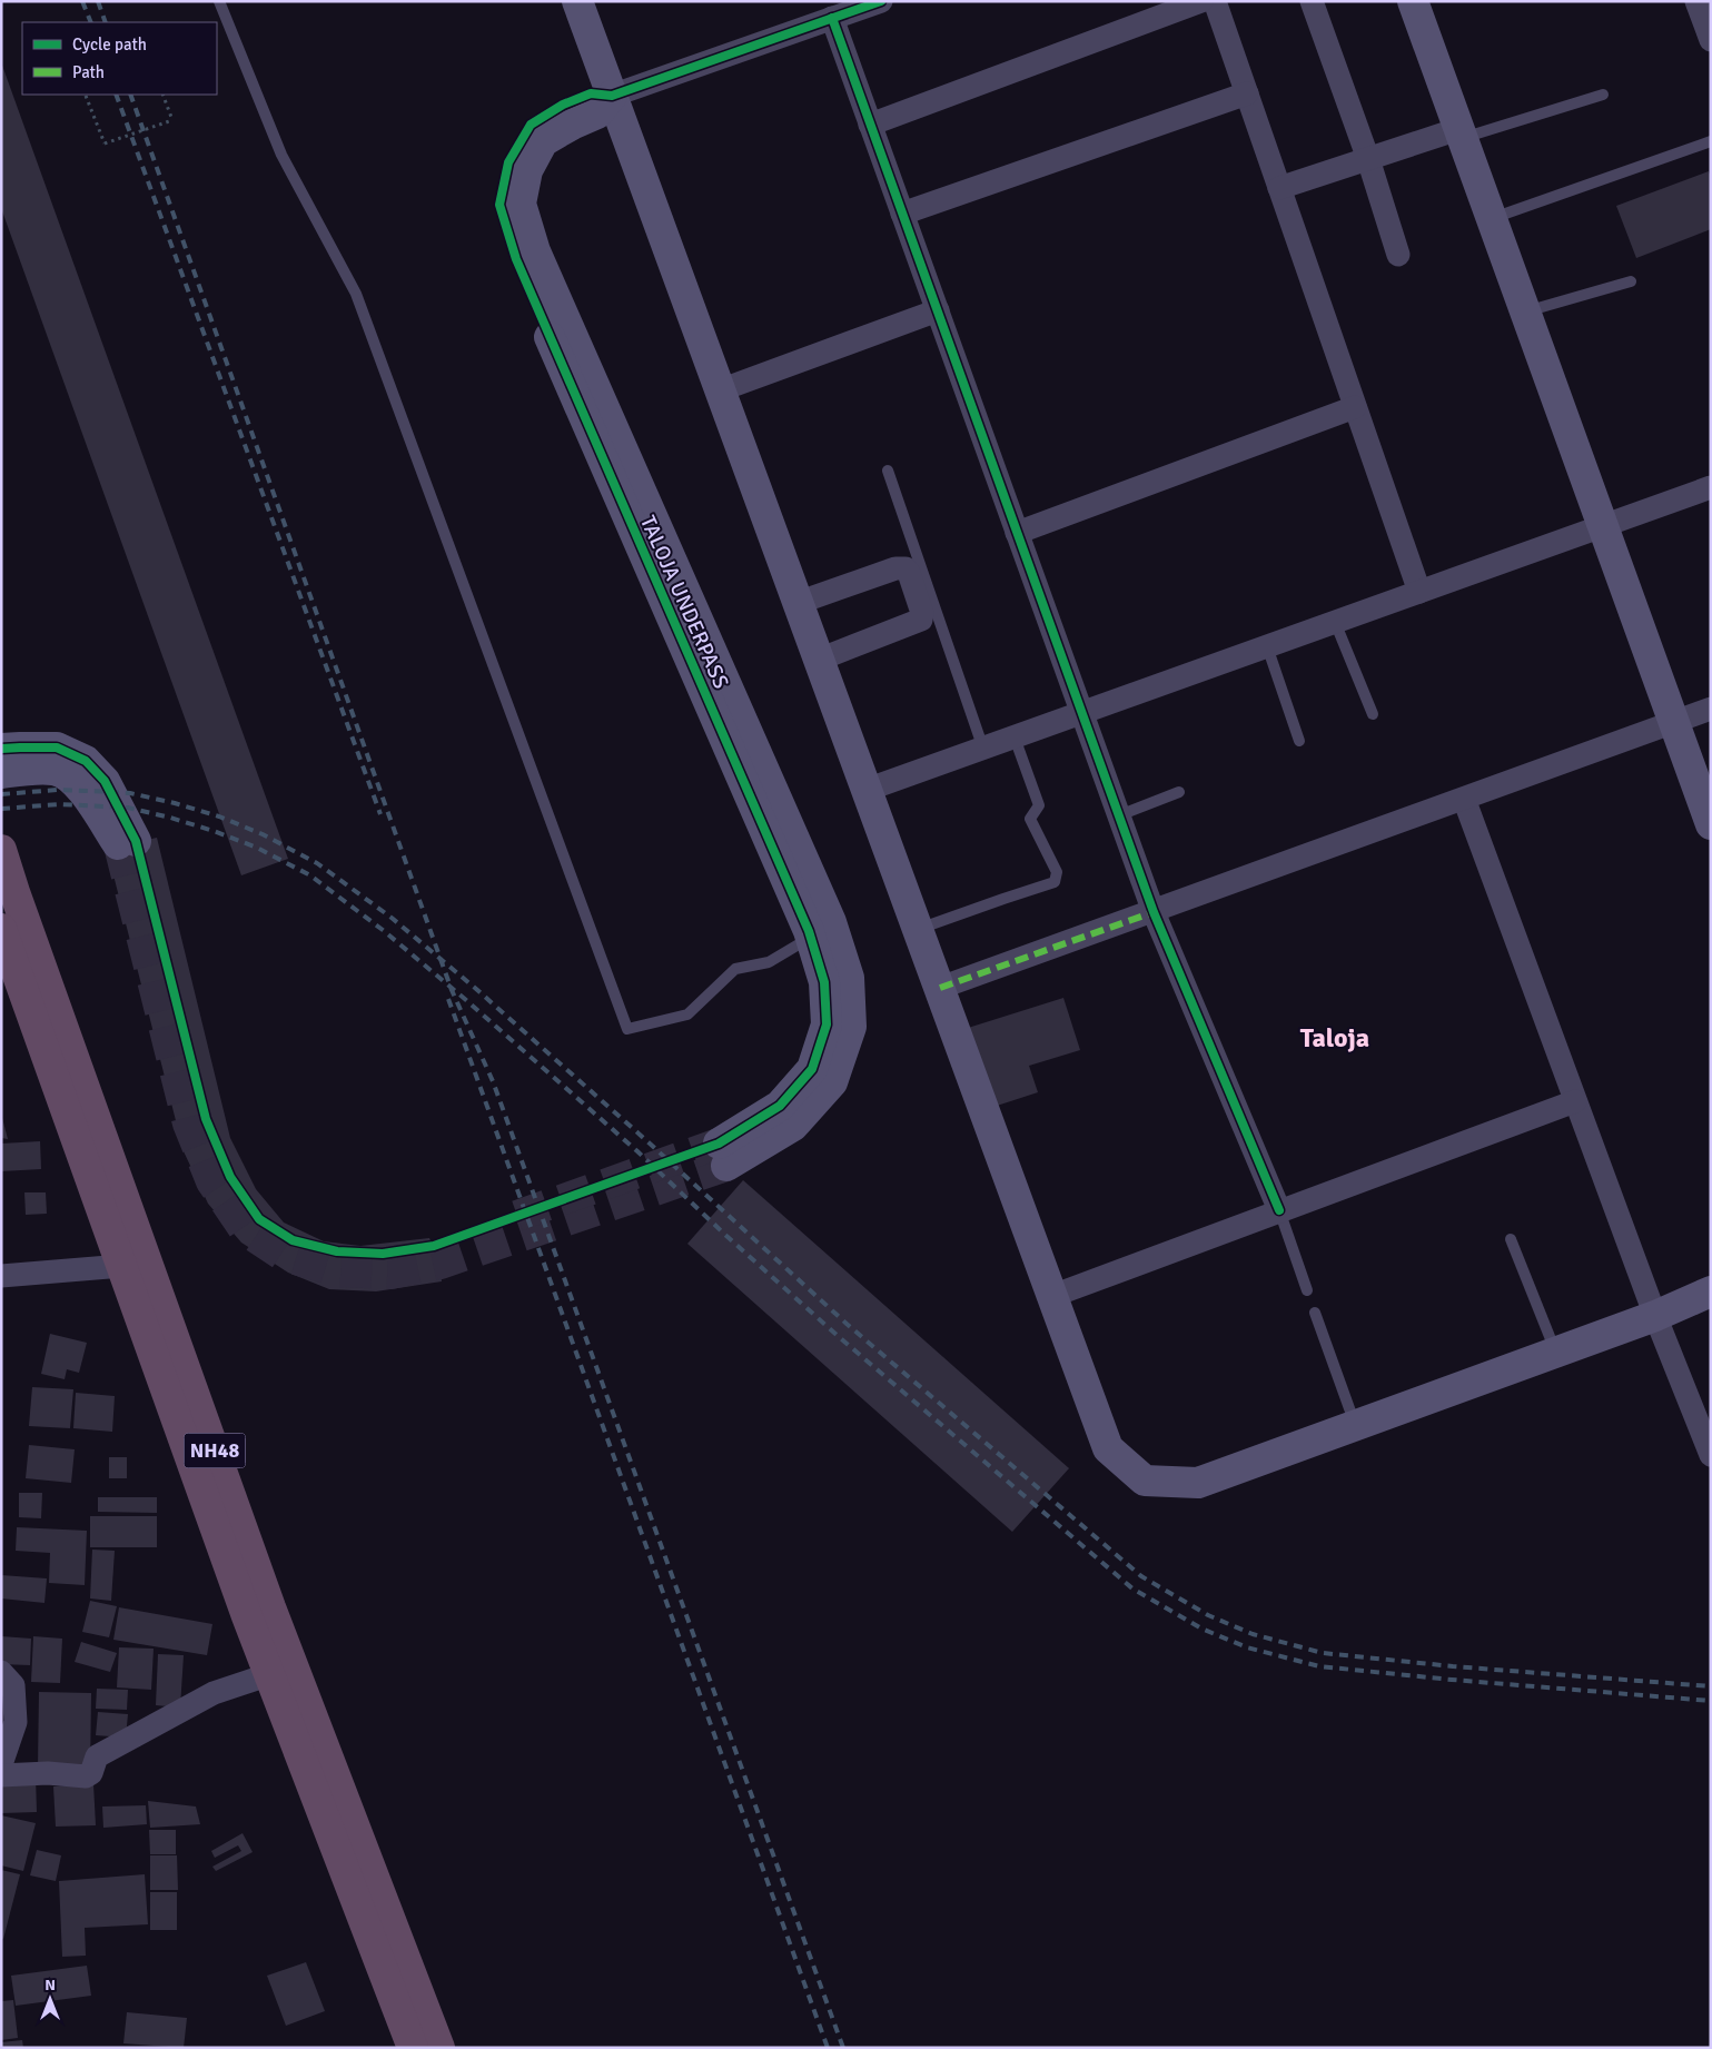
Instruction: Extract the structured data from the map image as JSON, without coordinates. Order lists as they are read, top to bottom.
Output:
{
  "streets": {
    "highway": ["NH48"],
    "street": ["TALOJA UNDERPASS"]
  },
  "districts": ["Taloja"],
  "legend": ["Cycle path", "Path"],
  "north": "top"
}
